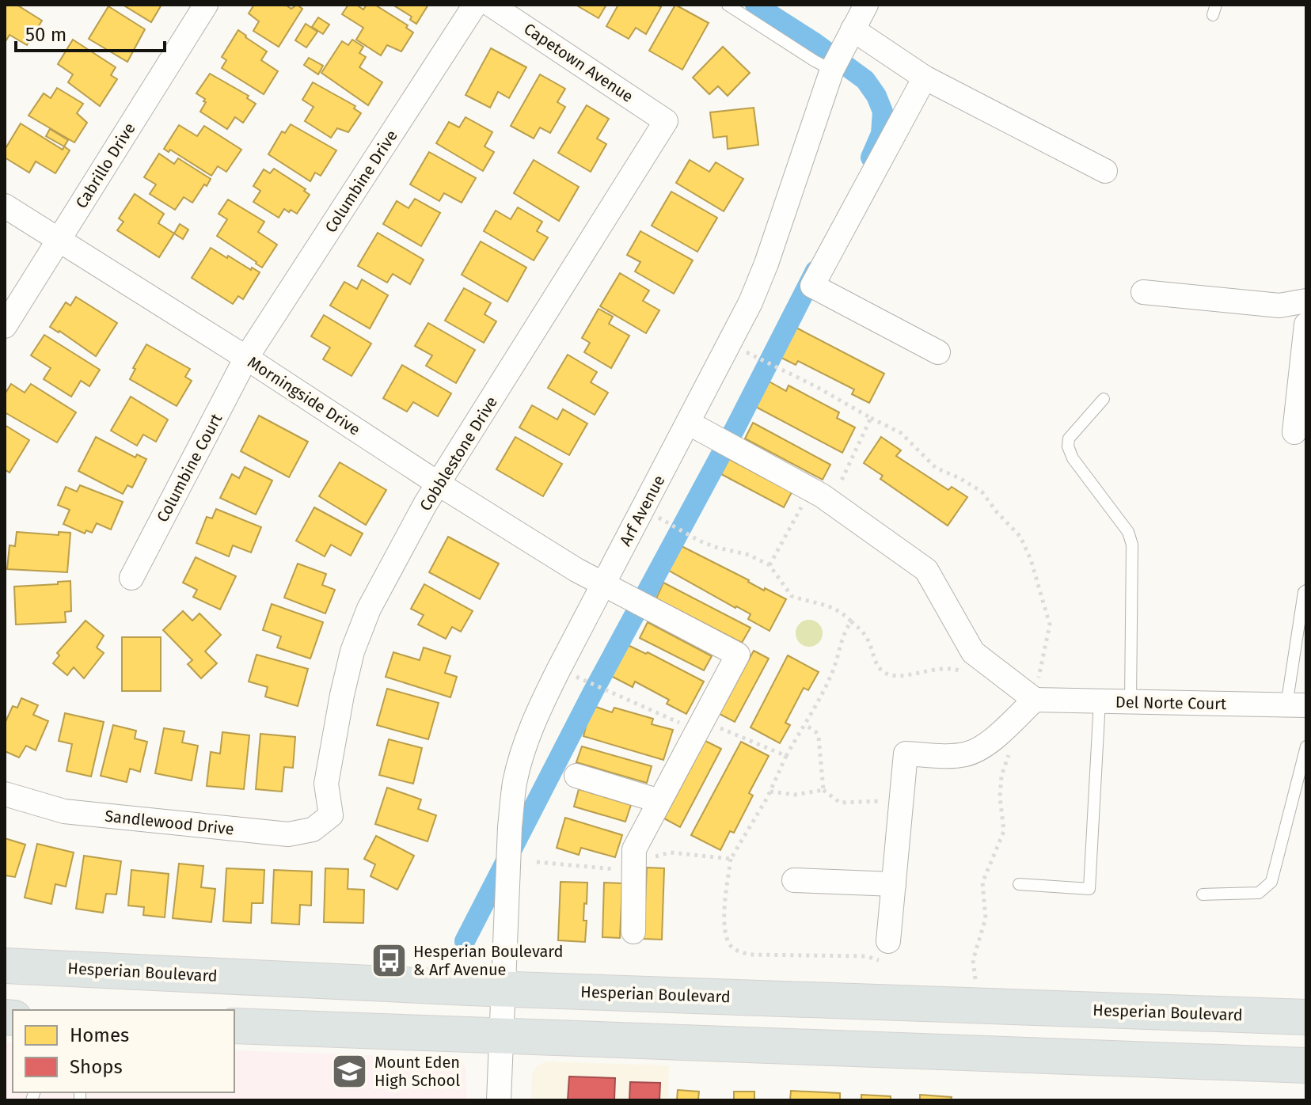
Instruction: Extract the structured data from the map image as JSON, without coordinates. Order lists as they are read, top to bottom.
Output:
{
  "streets": {
    "main road": ["Hesperian Boulevard"],
    "street": [
      "Capetown Avenue",
      "Cabrillo Drive",
      "Columbine Drive",
      "Morningside Drive",
      "Cobblestone Drive",
      "Columbine Court",
      "Arf Avenue",
      "Del Norte Court",
      "Sandlewood Drive"
    ]
  },
  "crossings": [
    ["Capetown Avenue", "Cobblestone Drive"],
    ["Cabrillo Drive", "Morningside Drive"],
    ["Columbine Drive", "Morningside Drive"],
    ["Columbine Drive", "Columbine Court"],
    ["Morningside Drive", "Cobblestone Drive"],
    ["Morningside Drive", "Columbine Court"],
    ["Morningside Drive", "Arf Avenue"],
    ["Cobblestone Drive", "Sandlewood Drive"],
    ["Arf Avenue", "Hesperian Boulevard"]
  ],
  "places": {
    "bus stop": ["Hesperian Boulevard & Arf Avenue"],
    "school or university": ["Mount Eden High School"]
  },
  "legend": ["Homes", "Shops"],
  "scale_bar": "50 m"
}
